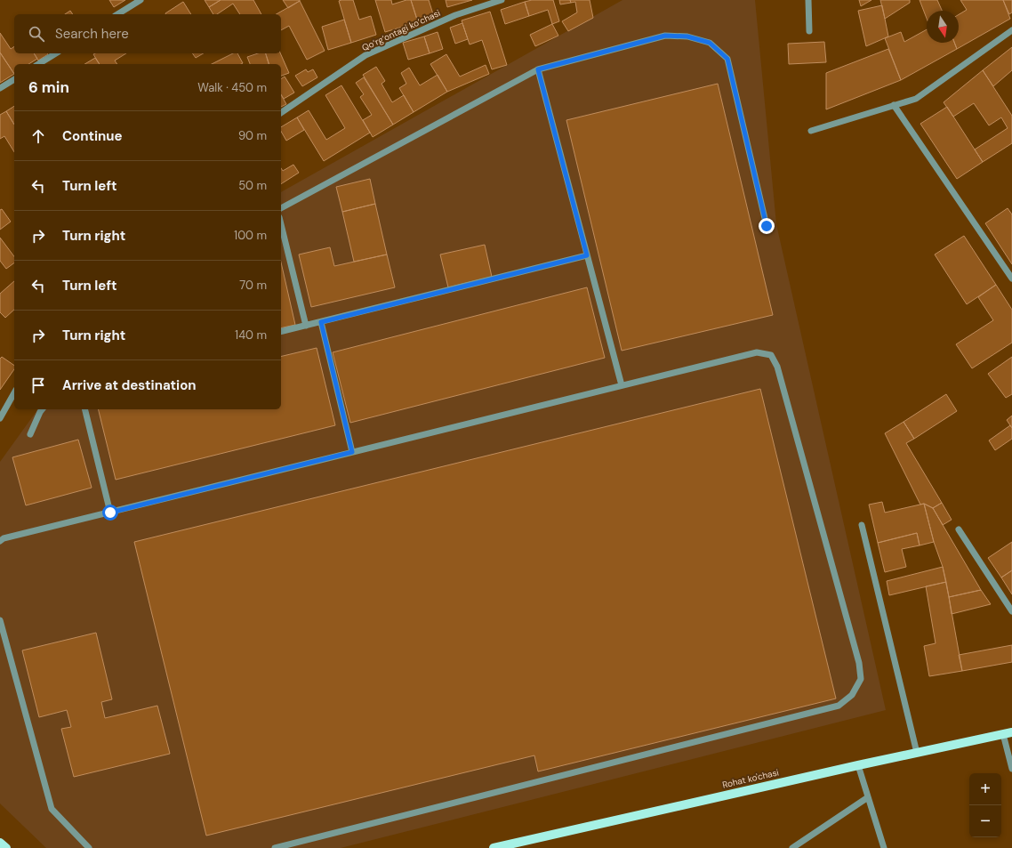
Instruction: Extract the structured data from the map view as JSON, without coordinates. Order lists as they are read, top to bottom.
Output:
{
  "streets": {
    "main road": ["Rohat ko'chasi"],
    "street": ["Qo‘rg‘ontagi ko‘chasi"]
  },
  "north": "bottom",
  "page": {
    "search": "Search here",
    "heading": ["6 min", "Walk · 450 m"],
    "list": [
      ["Continue", "90 m"],
      ["Turn left", "50 m"],
      ["Turn right", "100 m"],
      ["Turn left", "70 m"],
      ["Turn right", "140 m"],
      "Arrive at destination"
    ],
    "map_buttons": ["+", "−"]
  }
}
